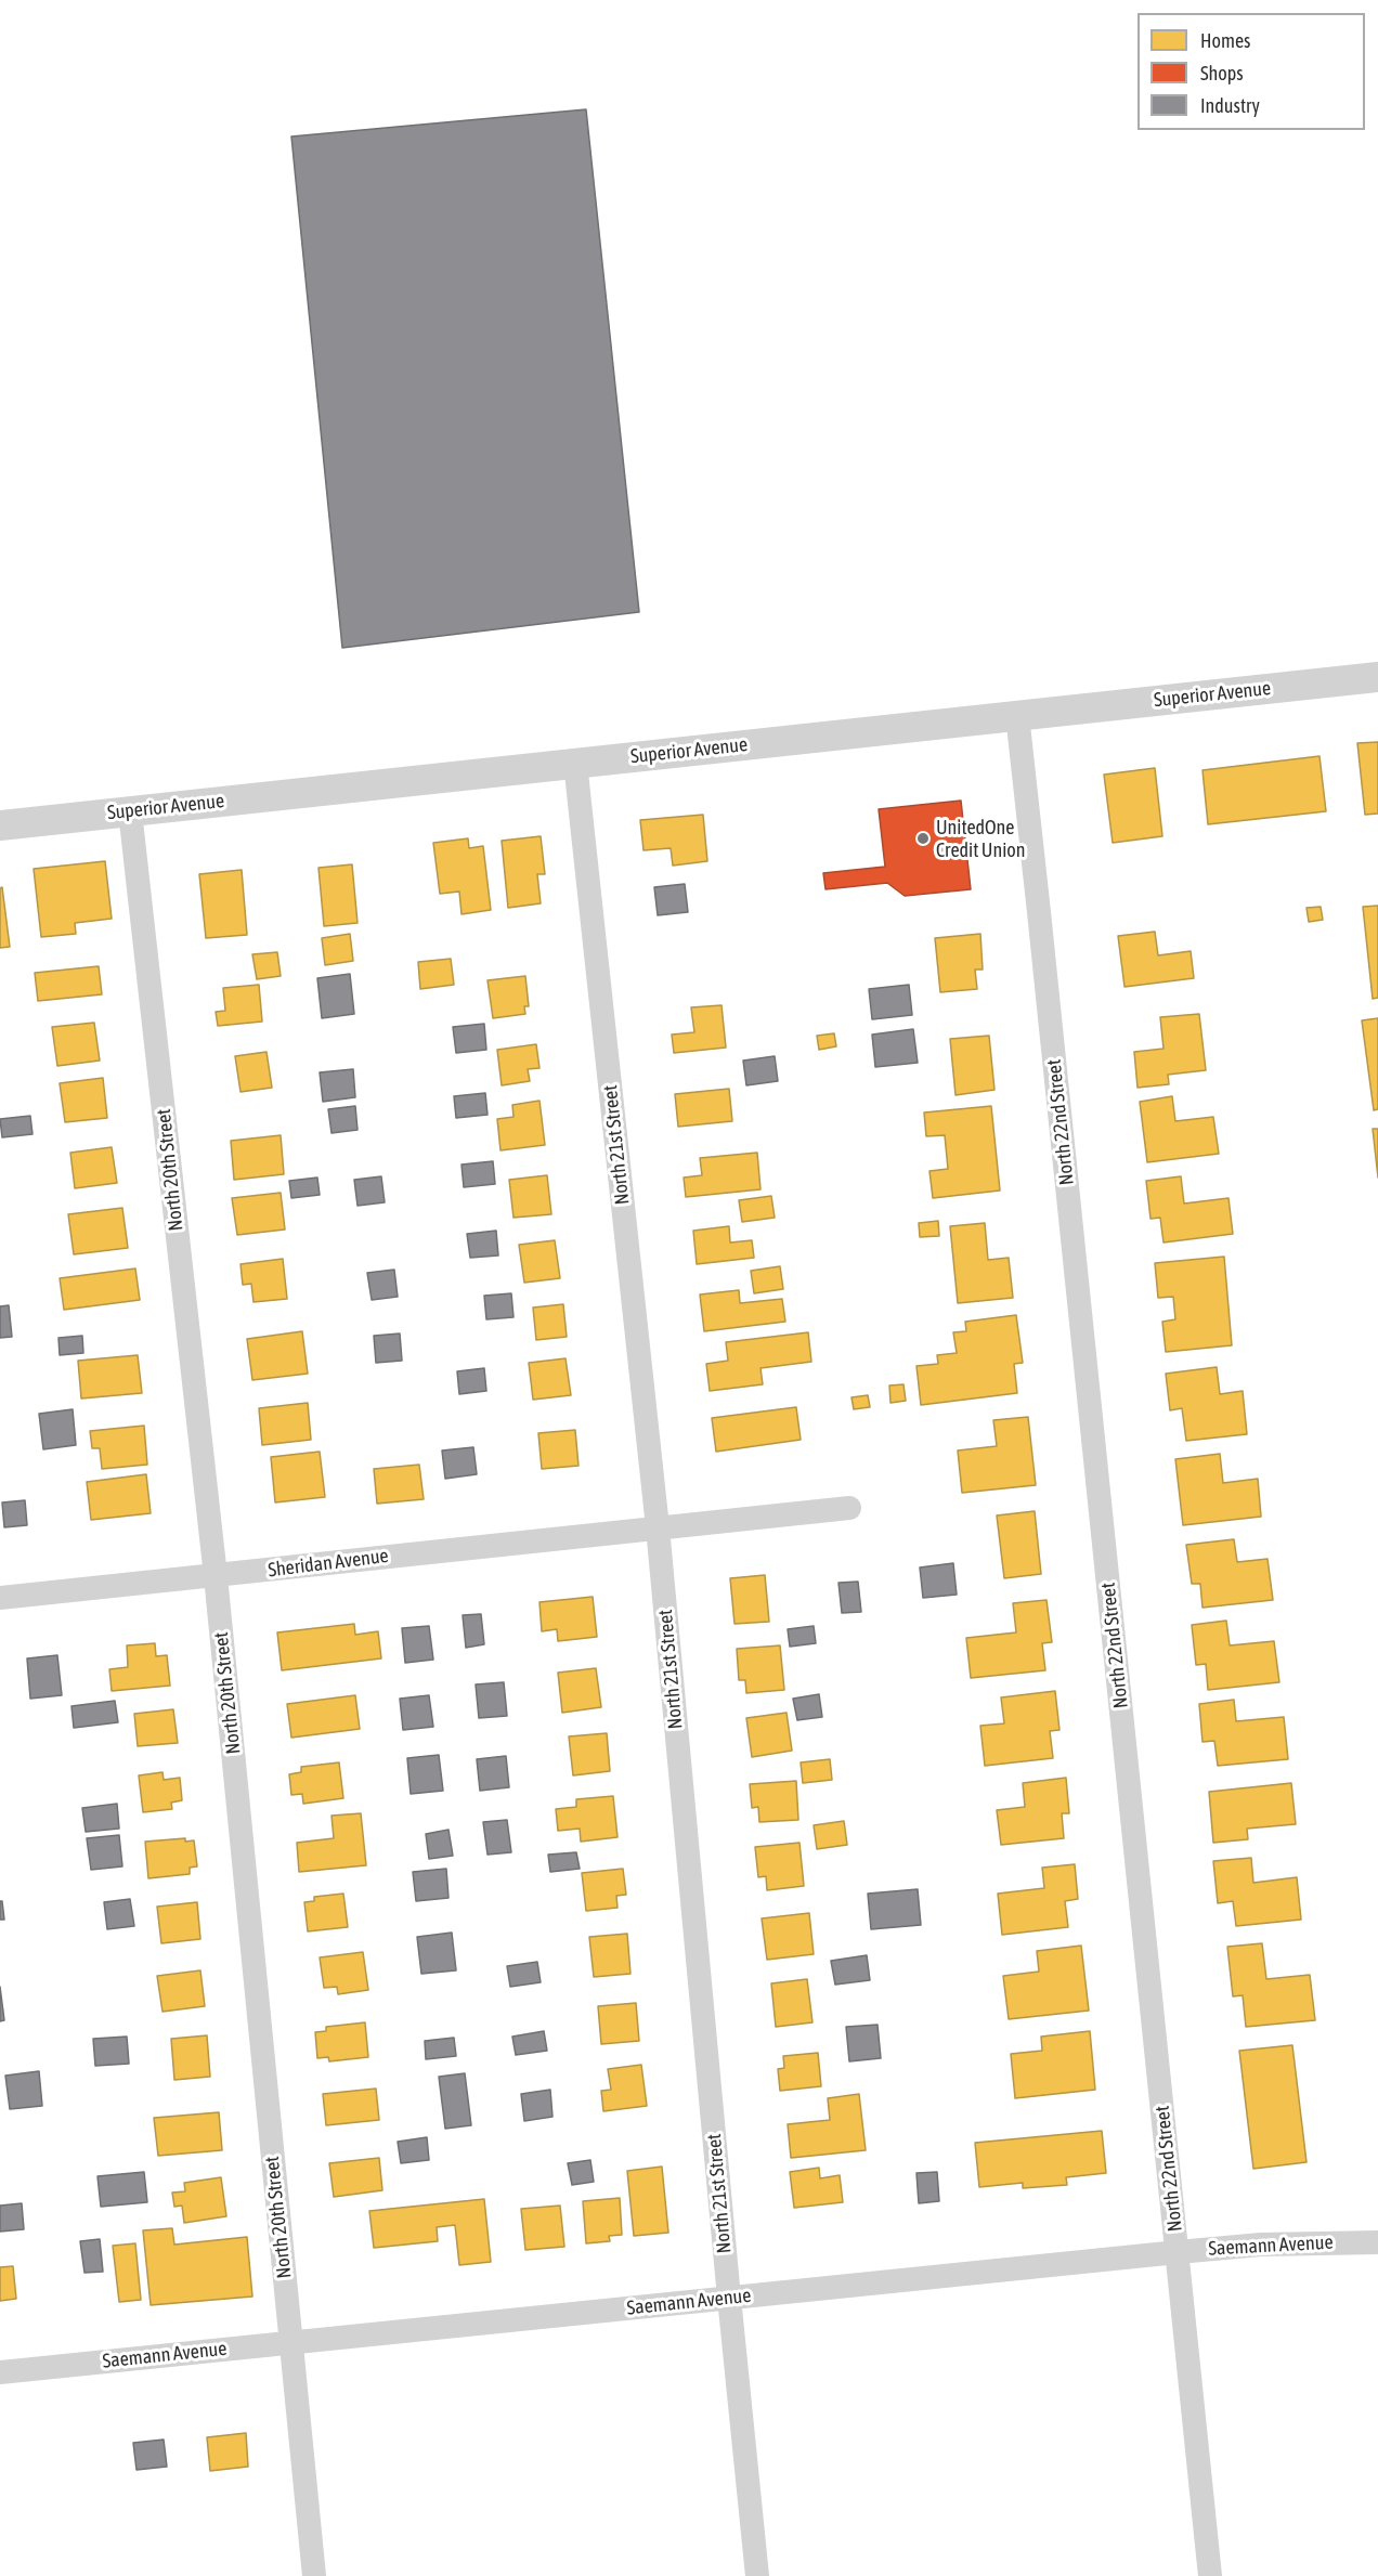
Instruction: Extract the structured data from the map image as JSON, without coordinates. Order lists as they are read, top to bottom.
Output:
{
  "streets": {
    "street": [
      "Superior Avenue",
      "North 22nd Street",
      "North 21st Street",
      "North 20th Street",
      "Sheridan Avenue",
      "Saemann Avenue"
    ]
  },
  "crossings": [
    ["Superior Avenue", "North 22nd Street"],
    ["Superior Avenue", "North 21st Street"],
    ["Superior Avenue", "North 20th Street"],
    ["North 22nd Street", "Saemann Avenue"],
    ["North 21st Street", "Sheridan Avenue"],
    ["North 21st Street", "Saemann Avenue"],
    ["North 20th Street", "Sheridan Avenue"],
    ["North 20th Street", "Saemann Avenue"]
  ],
  "places": ["UnitedOne Credit Union"],
  "legend": ["Homes", "Shops", "Industry"]
}
